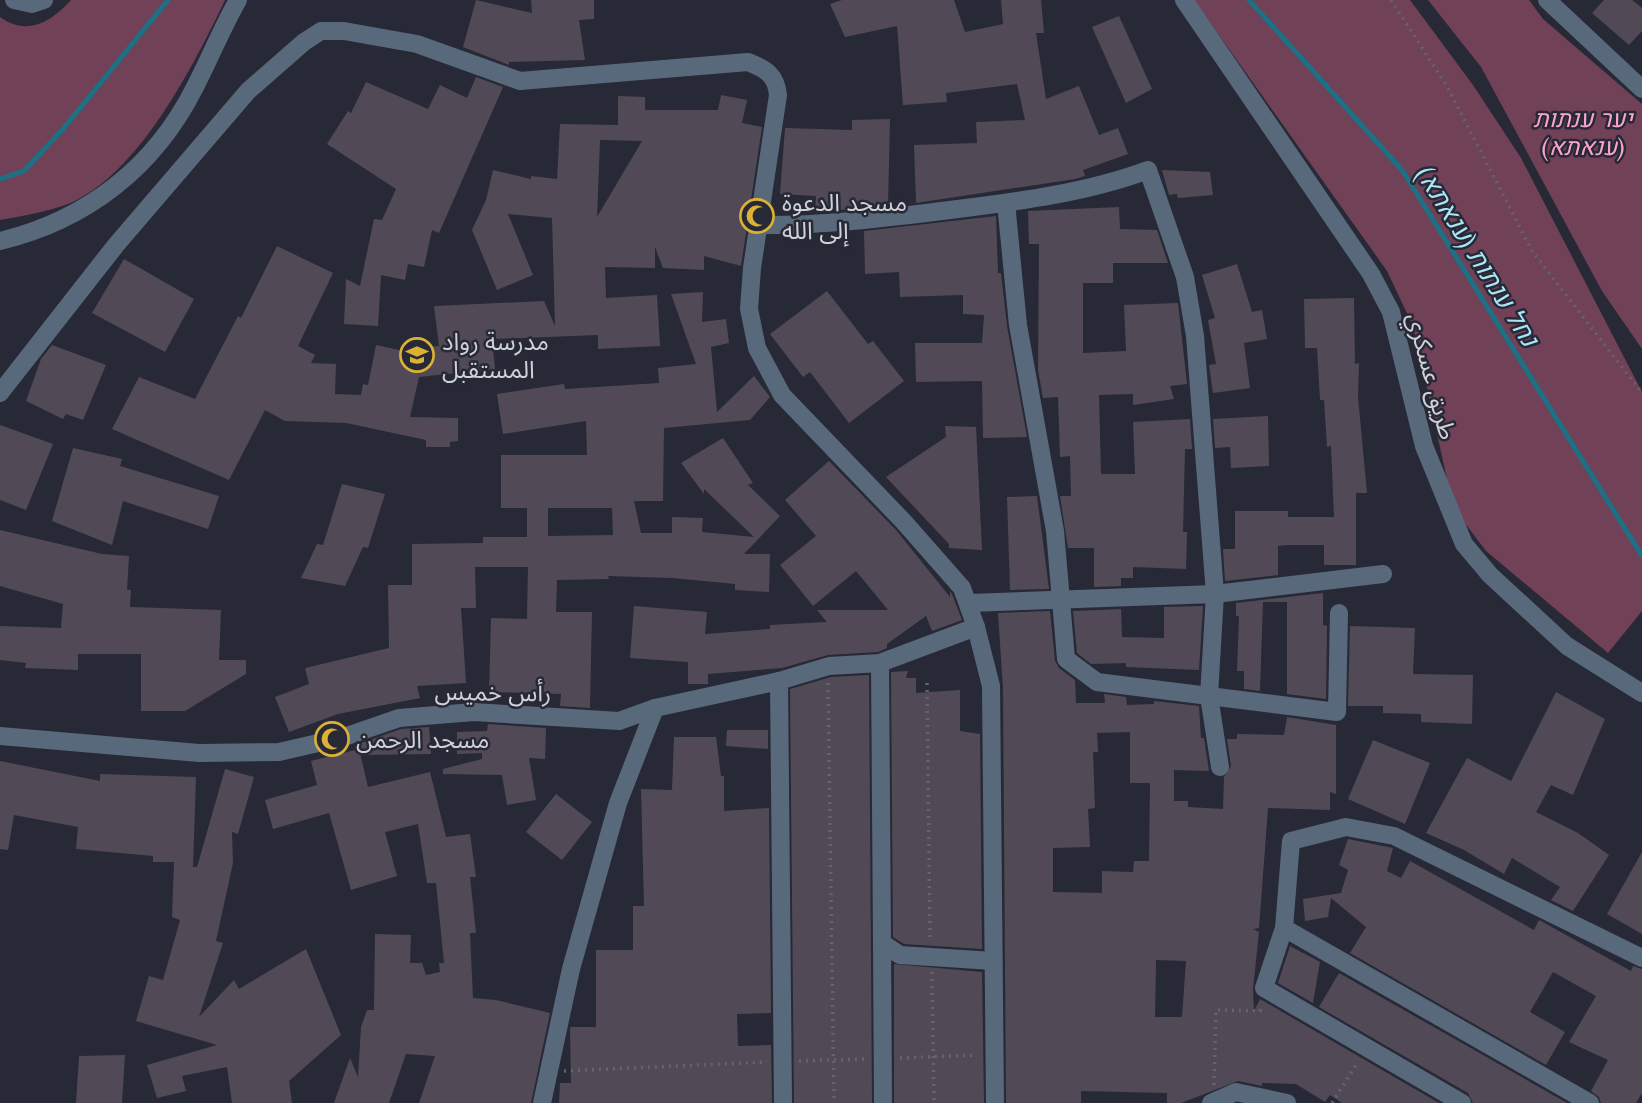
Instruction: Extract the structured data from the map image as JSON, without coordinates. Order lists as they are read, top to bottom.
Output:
{
  "streets": {
    "street": ["طريق عسكري", "رأس خميس"]
  },
  "water": ["נחל ענתות (ענאתא)"],
  "parks": ["יער ענתות (ענאתא)"],
  "places": {
    "mosque": ["مسجد الدعوة إلى الله", "مسجد الرحمن"],
    "school or university": ["مدرسة رواد المستقبل"]
  }
}
